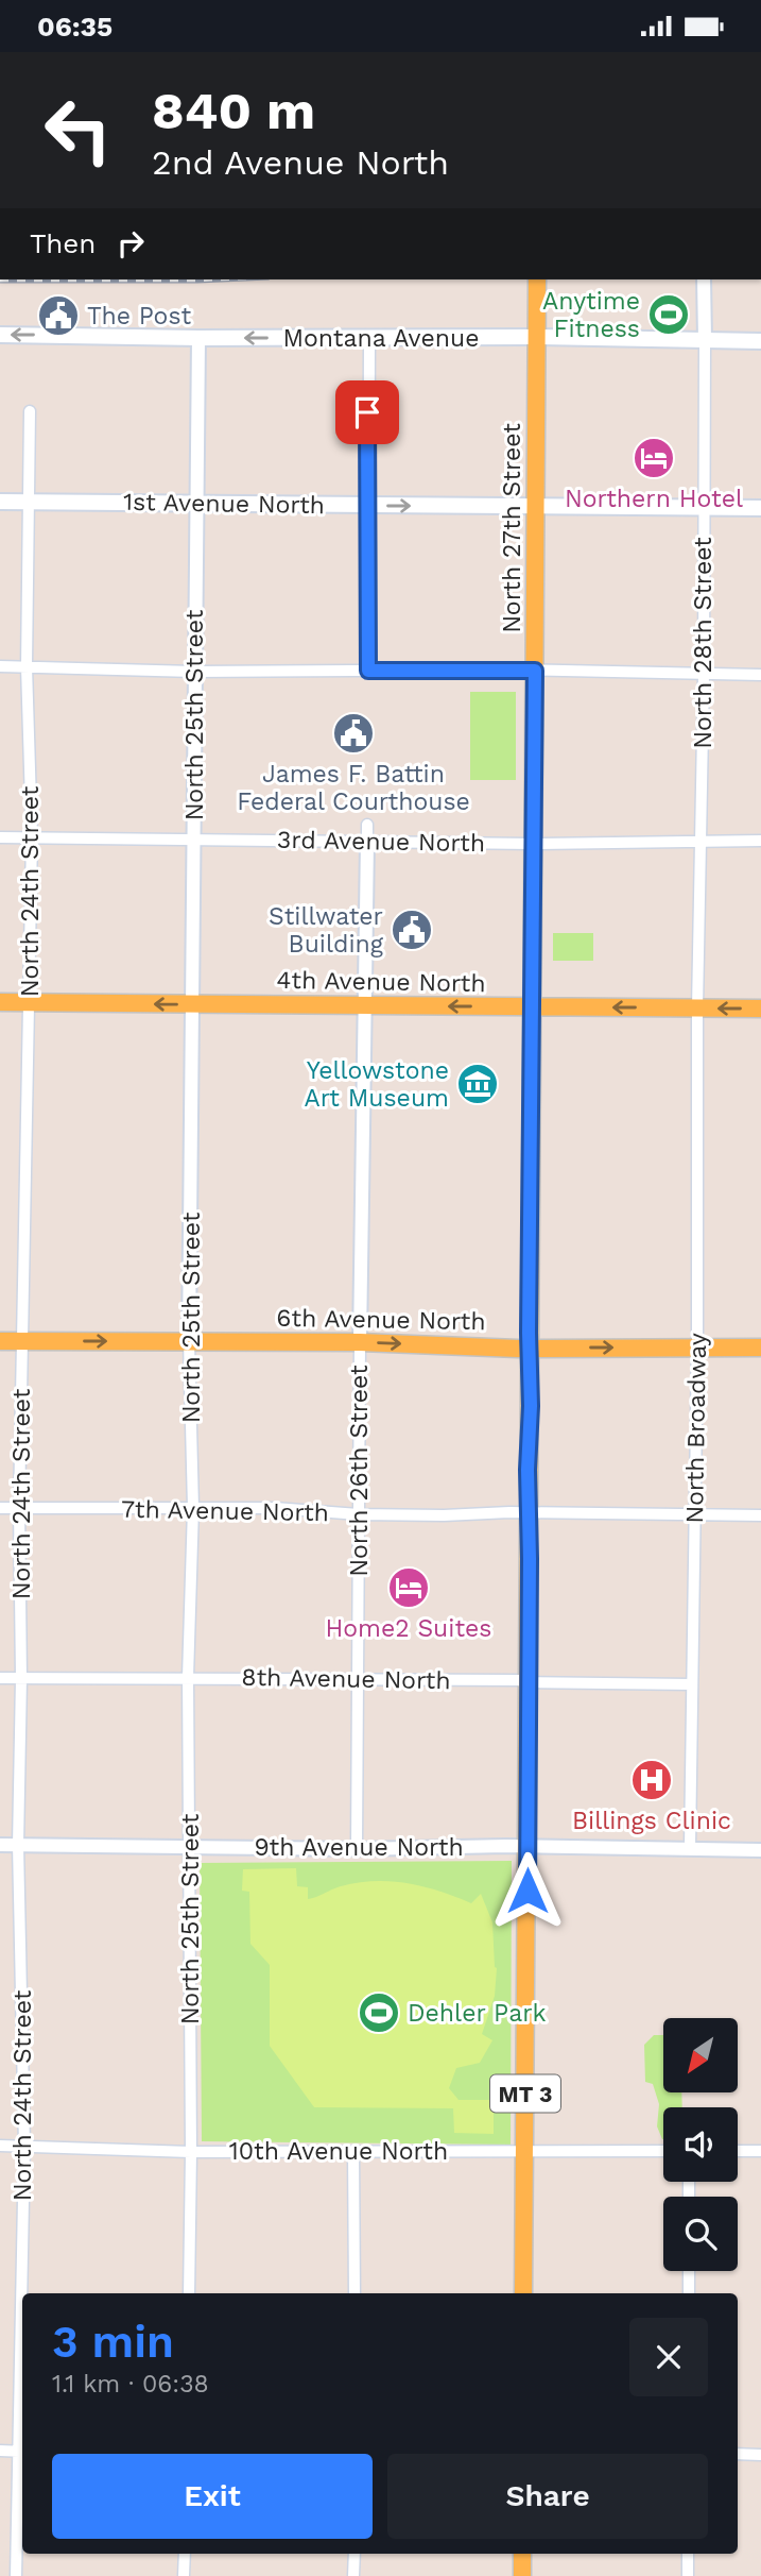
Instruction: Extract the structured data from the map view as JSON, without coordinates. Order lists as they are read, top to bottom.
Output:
{
  "streets": {
    "main road": [
      "Montana Avenue",
      "1st Avenue North",
      "North 27th Street",
      "4th Avenue North",
      "6th Avenue North",
      "MT 3"
    ],
    "street": [
      "North 28th Street",
      "North 25th Street",
      "3rd Avenue North",
      "North 24th Street",
      "North Broadway",
      "North 26th Street",
      "7th Avenue North",
      "8th Avenue North",
      "9th Avenue North",
      "10th Avenue North"
    ]
  },
  "crossings": [
    ["Montana Avenue", "North 27th Street"],
    ["Montana Avenue", "North 28th Street"],
    ["Montana Avenue", "North 25th Street"],
    ["1st Avenue North", "North 27th Street"],
    ["1st Avenue North", "North 28th Street"],
    ["1st Avenue North", "North 25th Street"],
    ["1st Avenue North", "North 24th Street"],
    ["North 27th Street", "3rd Avenue North"],
    ["North 27th Street", "4th Avenue North"],
    ["North 27th Street", "6th Avenue North"],
    ["North 27th Street", "7th Avenue North"],
    ["North 27th Street", "8th Avenue North"],
    ["North 27th Street", "9th Avenue North"],
    ["North 27th Street", "10th Avenue North"],
    ["North 28th Street", "3rd Avenue North"],
    ["North 28th Street", "4th Avenue North"],
    ["North 28th Street", "North Broadway"],
    ["North 25th Street", "3rd Avenue North"],
    ["North 25th Street", "4th Avenue North"],
    ["North 25th Street", "6th Avenue North"],
    ["North 25th Street", "7th Avenue North"],
    ["North 25th Street", "8th Avenue North"],
    ["North 25th Street", "9th Avenue North"],
    ["North 25th Street", "10th Avenue North"],
    ["3rd Avenue North", "North 24th Street"],
    ["3rd Avenue North", "North 26th Street"],
    ["North 24th Street", "4th Avenue North"],
    ["North 24th Street", "6th Avenue North"],
    ["North 24th Street", "7th Avenue North"],
    ["North 24th Street", "8th Avenue North"],
    ["North 24th Street", "9th Avenue North"],
    ["North 24th Street", "10th Avenue North"],
    ["4th Avenue North", "North Broadway"],
    ["4th Avenue North", "North 26th Street"],
    ["6th Avenue North", "North Broadway"],
    ["6th Avenue North", "North 26th Street"],
    ["North Broadway", "7th Avenue North"],
    ["North Broadway", "8th Avenue North"],
    ["North Broadway", "9th Avenue North"],
    ["North 26th Street", "7th Avenue North"],
    ["North 26th Street", "8th Avenue North"],
    ["North 26th Street", "9th Avenue North"]
  ],
  "one_way": ["Montana Avenue", "4th Avenue North", "6th Avenue North"],
  "places": {
    "sports": ["Anytime Fitness", "Dehler Park"],
    "public building": ["The Post", "James F. Battin Federal Courthouse", "Stillwater Building"],
    "hotel": ["Northern Hotel", "Home2 Suites"],
    "museum": ["Yellowstone Art Museum"],
    "hospital": ["Billings Clinic"]
  },
  "north": "bottom left",
  "page": {
    "status": "06:35",
    "turn": ["840 m", "2nd Avenue North"],
    "then": "Then",
    "heading": ["3 min", "1.1 km · 06:38"],
    "buttons": ["Exit", "Share"]
  }
}
